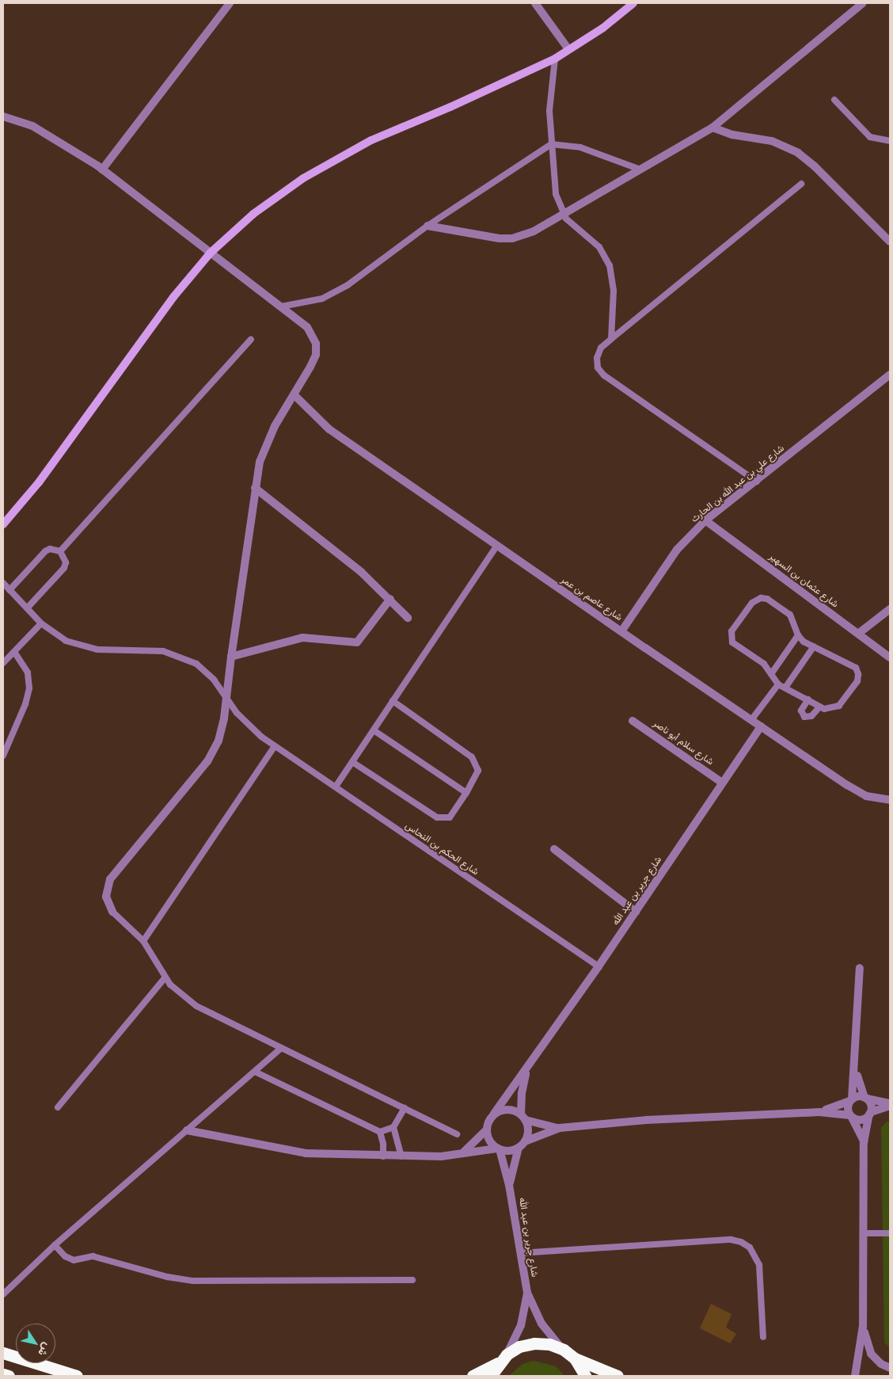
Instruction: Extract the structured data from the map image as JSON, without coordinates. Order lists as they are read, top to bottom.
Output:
{
  "streets": {
    "street": [
      "شارع علي بن عبد الله بن الحارث",
      "شارع عثمان بن السهير",
      "شارع عاصم بن عمر",
      "شارع سلام أبو ناصر",
      "شارع جرير بن عبد الله"
    ],
    "lane": ["شارع الحكم بن النحاس"]
  },
  "crossings": [
    ["شارع علي بن عبد الله بن الحارث", "شارع عثمان بن السهير"],
    ["شارع علي بن عبد الله بن الحارث", "شارع عاصم بن عمر"],
    ["شارع عاصم بن عمر", "شارع جرير بن عبد الله"],
    ["شارع سلام أبو ناصر", "شارع جرير بن عبد الله"],
    ["شارع الحكم بن النحاس", "شارع جرير بن عبد الله"]
  ],
  "north": "bottom right"
}
